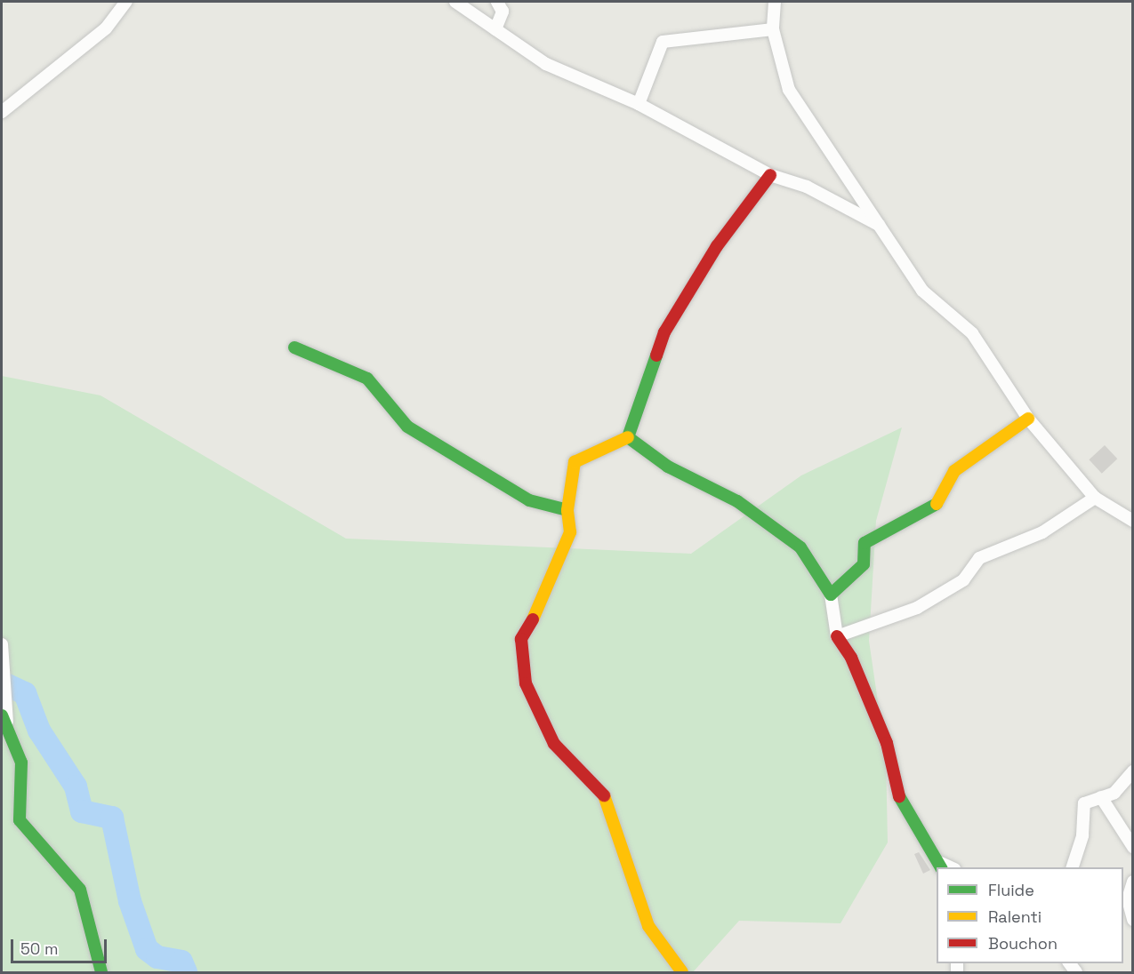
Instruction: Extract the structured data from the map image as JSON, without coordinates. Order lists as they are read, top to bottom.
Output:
{
  "legend": ["Fluide", "Ralenti", "Bouchon"],
  "scale_bar": "50 m"
}
